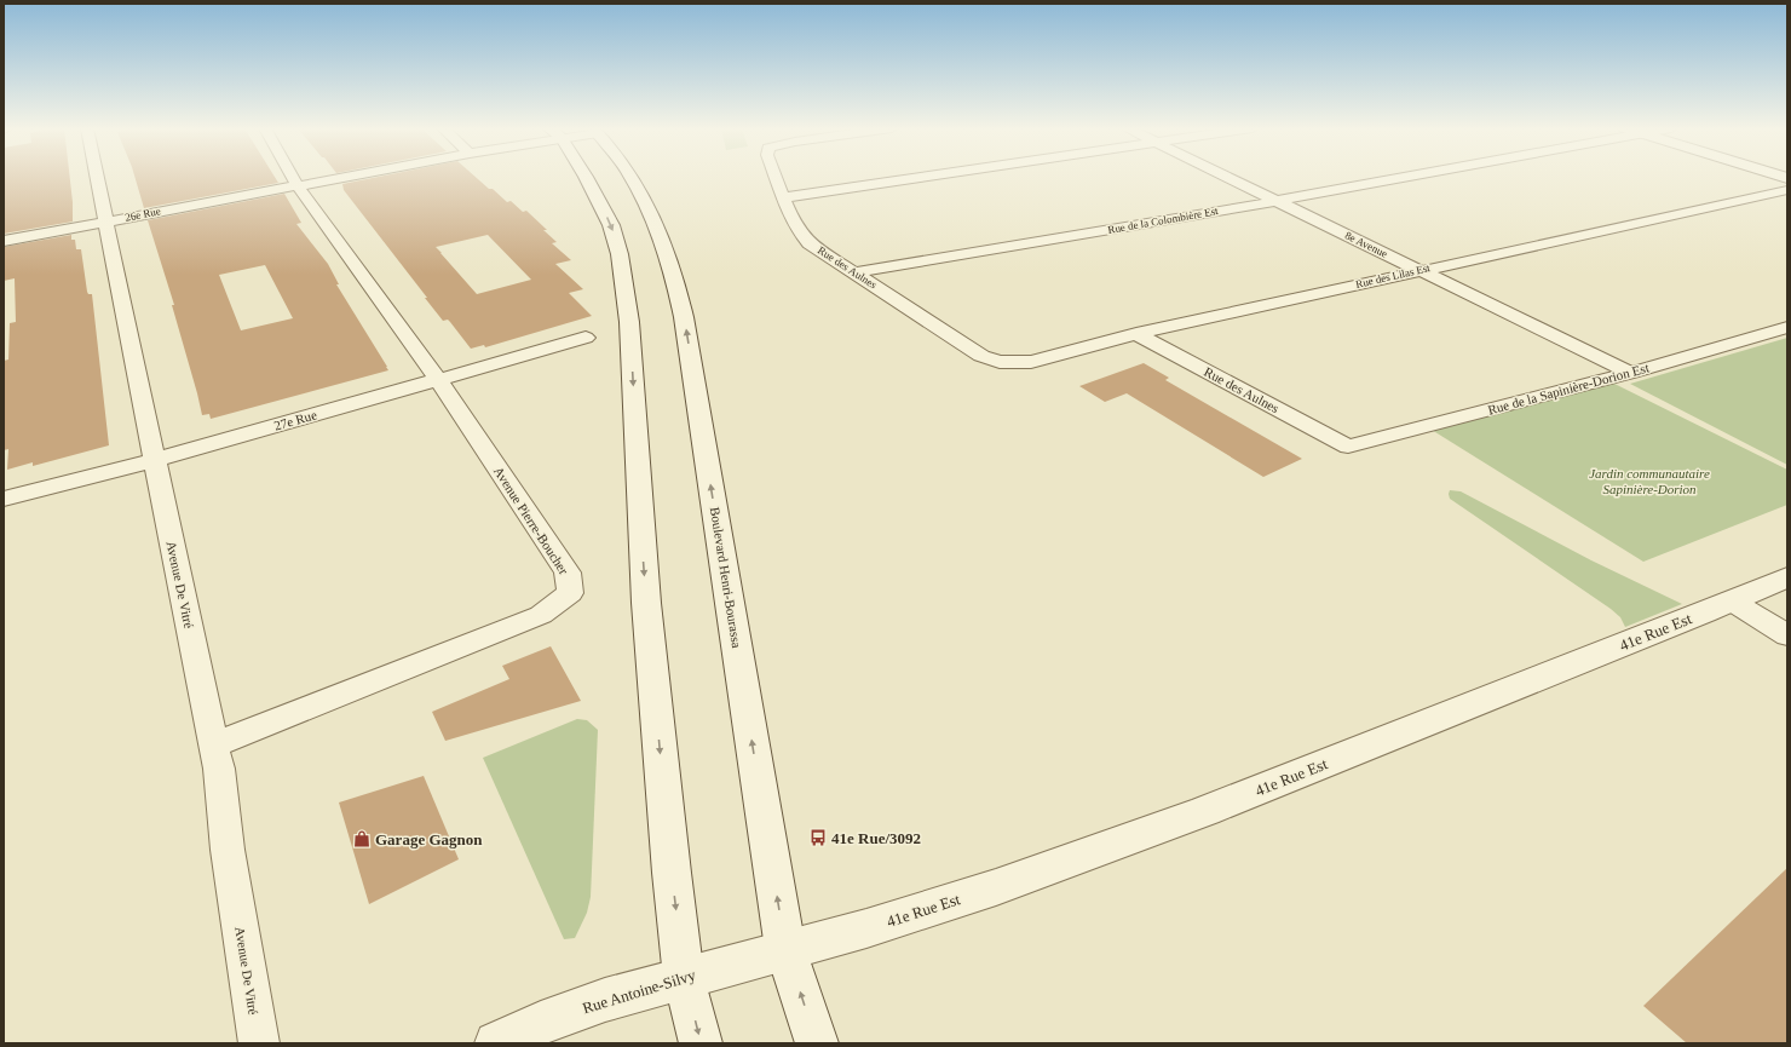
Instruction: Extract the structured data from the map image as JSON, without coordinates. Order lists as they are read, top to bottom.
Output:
{
  "streets": {
    "main road": ["Boulevard Henri-Bourassa", "41e Rue Est", "Rue Antoine-Silvy"],
    "street": [
      "26e Rue",
      "Rue de la Colombière Est",
      "8e Avenue",
      "Rue des Aulnes",
      "Rue des Lilas Est",
      "Rue de la Sapinière-Dorion Est",
      "27e Rue",
      "Avenue Pierre-Boucher",
      "Avenue De Vitré"
    ]
  },
  "crossings": [
    ["26e Rue", "Avenue Pierre-Boucher"],
    ["26e Rue", "Avenue De Vitré"],
    ["Rue de la Colombière Est", "8e Avenue"],
    ["Rue de la Colombière Est", "Rue des Aulnes"],
    ["8e Avenue", "Rue des Lilas Est"],
    ["8e Avenue", "Rue de la Sapinière-Dorion Est"],
    ["Rue des Aulnes", "Rue des Lilas Est"],
    ["Rue des Aulnes", "Rue de la Sapinière-Dorion Est"],
    ["27e Rue", "Avenue Pierre-Boucher"],
    ["27e Rue", "Avenue De Vitré"],
    ["Avenue Pierre-Boucher", "Avenue De Vitré"],
    ["Boulevard Henri-Bourassa", "41e Rue Est"],
    ["Boulevard Henri-Bourassa", "Rue Antoine-Silvy"],
    ["41e Rue Est", "Rue Antoine-Silvy"]
  ],
  "parks": ["Jardin communautaire Sapinière-Dorion"],
  "places": {
    "bus stop": ["41e Rue/3092"],
    "shop": ["Garage Gagnon"]
  }
}
